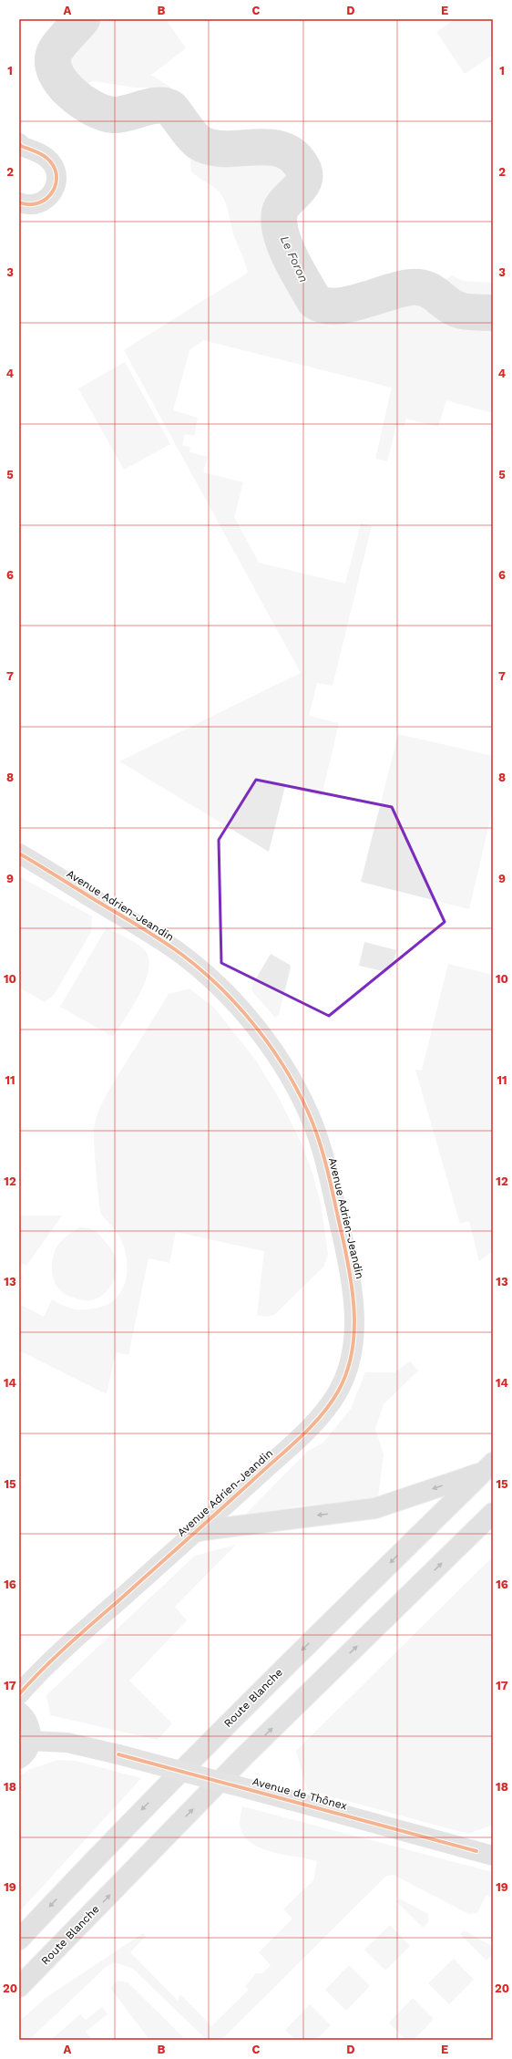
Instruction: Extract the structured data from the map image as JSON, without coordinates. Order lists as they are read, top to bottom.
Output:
{
  "streets": {
    "main road": ["Route Blanche"],
    "street": ["Avenue Adrien-Jeandin", "Avenue de Thônex"]
  },
  "water": ["Le Foron"],
  "grid": {
    "columns": [
      "A",
      "B",
      "C",
      "D",
      "E"
    ],
    "rows": [
      "1",
      "2",
      "3",
      "4",
      "5",
      "6",
      "7",
      "8",
      "9",
      "10",
      "11",
      "12",
      "13",
      "14",
      "15",
      "16",
      "17",
      "18",
      "19",
      "20"
    ]
  }
}
